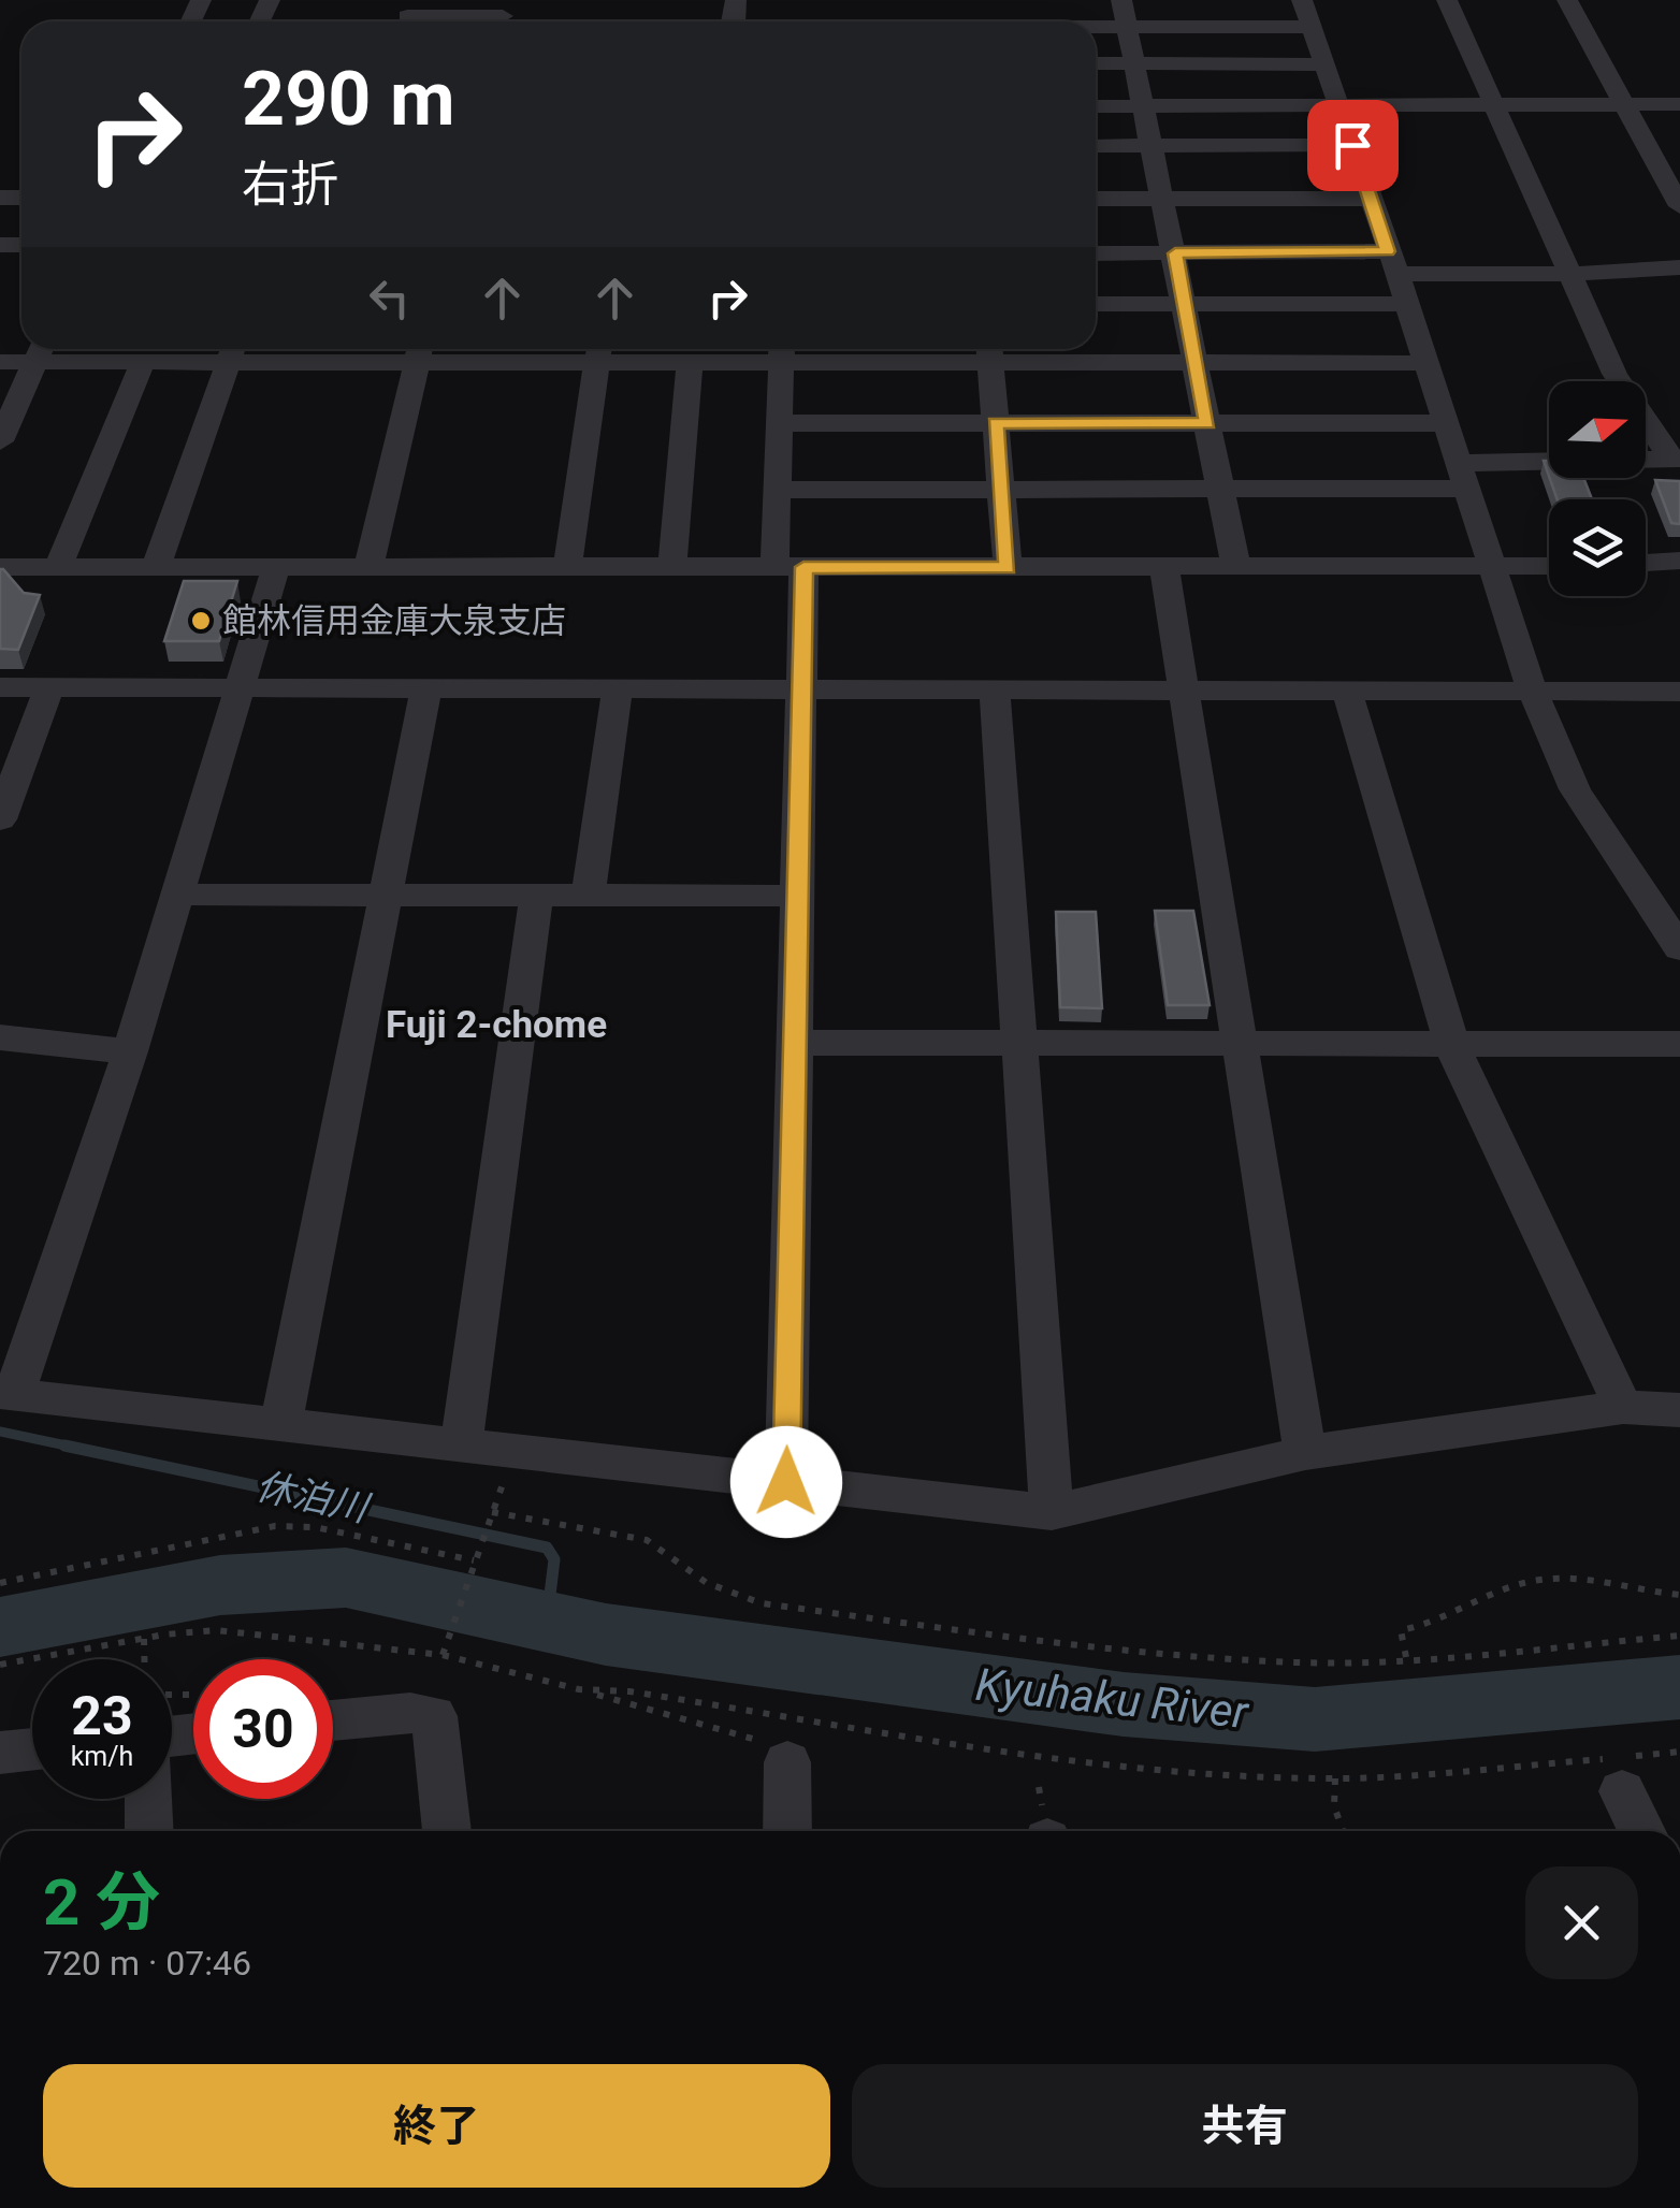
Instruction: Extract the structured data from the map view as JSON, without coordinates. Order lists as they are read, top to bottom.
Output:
{
  "districts": ["Fuji 2-chome"],
  "water": ["休泊川", "Kyuhaku River"],
  "places": ["館林信用金庫大泉支店"],
  "north": "right",
  "page": {
    "turn": ["290 m", "右折"],
    "speed": "23 km/h",
    "limit": "30",
    "heading": ["2 分", "720 m · 07:46"],
    "buttons": ["終了", "共有"]
  }
}
